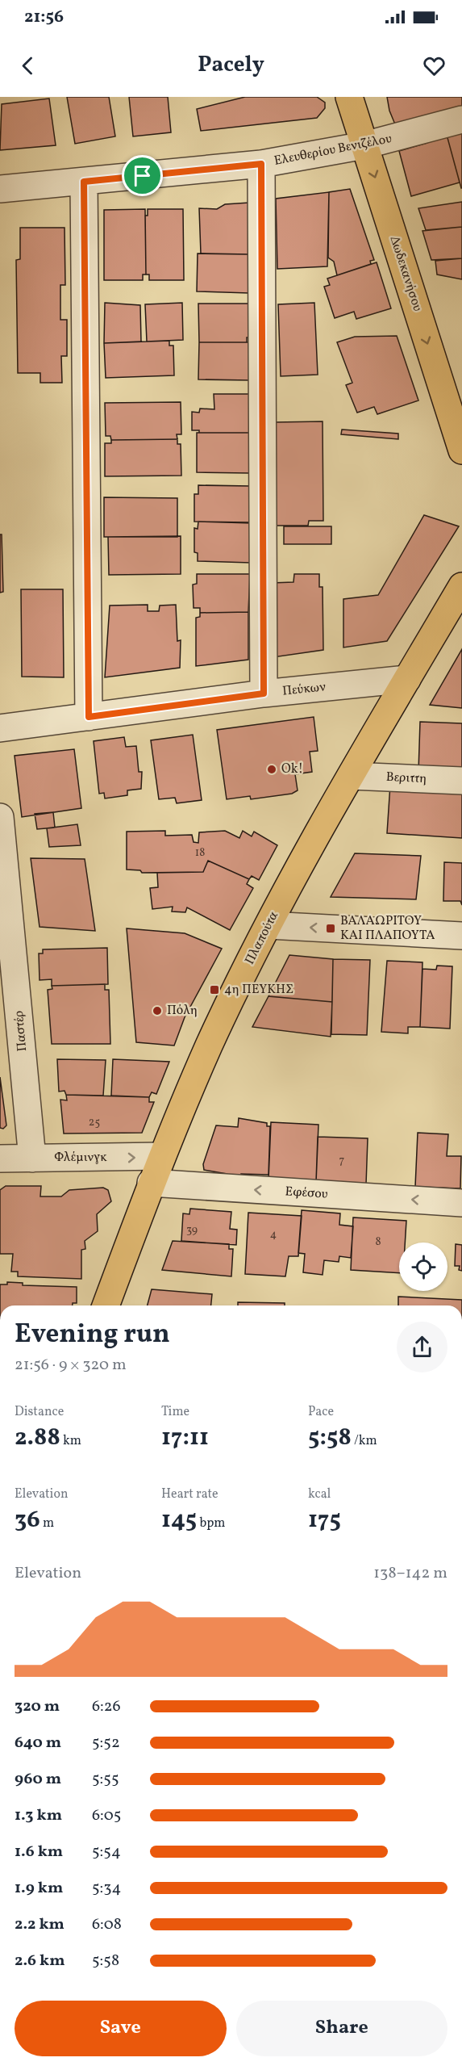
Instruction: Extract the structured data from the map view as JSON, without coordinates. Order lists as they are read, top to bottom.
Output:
{
  "streets": {
    "main road": ["Δωδεκανήσου", "Πλαπούτα"],
    "street": [
      "Ελευθερίου Βενιζέλου",
      "Πεύκων",
      "Βεριττη",
      "Παστέρ",
      "Φλέμινγκ",
      "Εφέσου"
    ]
  },
  "crossings": [
    ["Ελευθερίου Βενιζέλου", "Δωδεκανήσου"],
    ["Πεύκων", "Πλαπούτα"],
    ["Βεριττη", "Πλαπούτα"],
    ["Πλαπούτα", "Φλέμινγκ"],
    ["Πλαπούτα", "Εφέσου"],
    ["Παστέρ", "Φλέμινγκ"]
  ],
  "one_way": ["Δωδεκανήσου", "Φλέμινγκ", "Εφέσου"],
  "places": {
    "other": ["Ok!", "Πόλη"],
    "transit": ["ΒΑΛΑΩΡΙΤΟΥ ΚΑΙ ΠΛΑΠΟΥΤΑ", "4η ΠΕΥΚΗΣ"]
  },
  "house_numbers": [
    "18",
    "25",
    "7",
    "39",
    "4",
    "8"
  ],
  "page": {
    "status": "21:56",
    "header": "Pacely",
    "heading": ["Evening run", "21:56 · 9 × 320 m"],
    "stats": [
      ["Distance", "2.88 km"],
      ["Time", "17:11"],
      ["Pace", "5:58 /km"],
      ["Elevation", "36 m"],
      ["Heart rate", "145 bpm"],
      ["kcal", "175"]
    ],
    "chart": ["Elevation", "138–142 m"],
    "list": [
      {
        "name": "320 m",
        "note": "6:26"
      },
      {
        "name": "640 m",
        "note": "5:52"
      },
      {
        "name": "960 m",
        "note": "5:55"
      },
      {
        "name": "1.3 km",
        "note": "6:05"
      },
      {
        "name": "1.6 km",
        "note": "5:54"
      },
      {
        "name": "1.9 km",
        "note": "5:34"
      },
      {
        "name": "2.2 km",
        "note": "6:08"
      },
      {
        "name": "2.6 km",
        "note": "5:58"
      }
    ],
    "buttons": ["Save", "Share"]
  }
}
